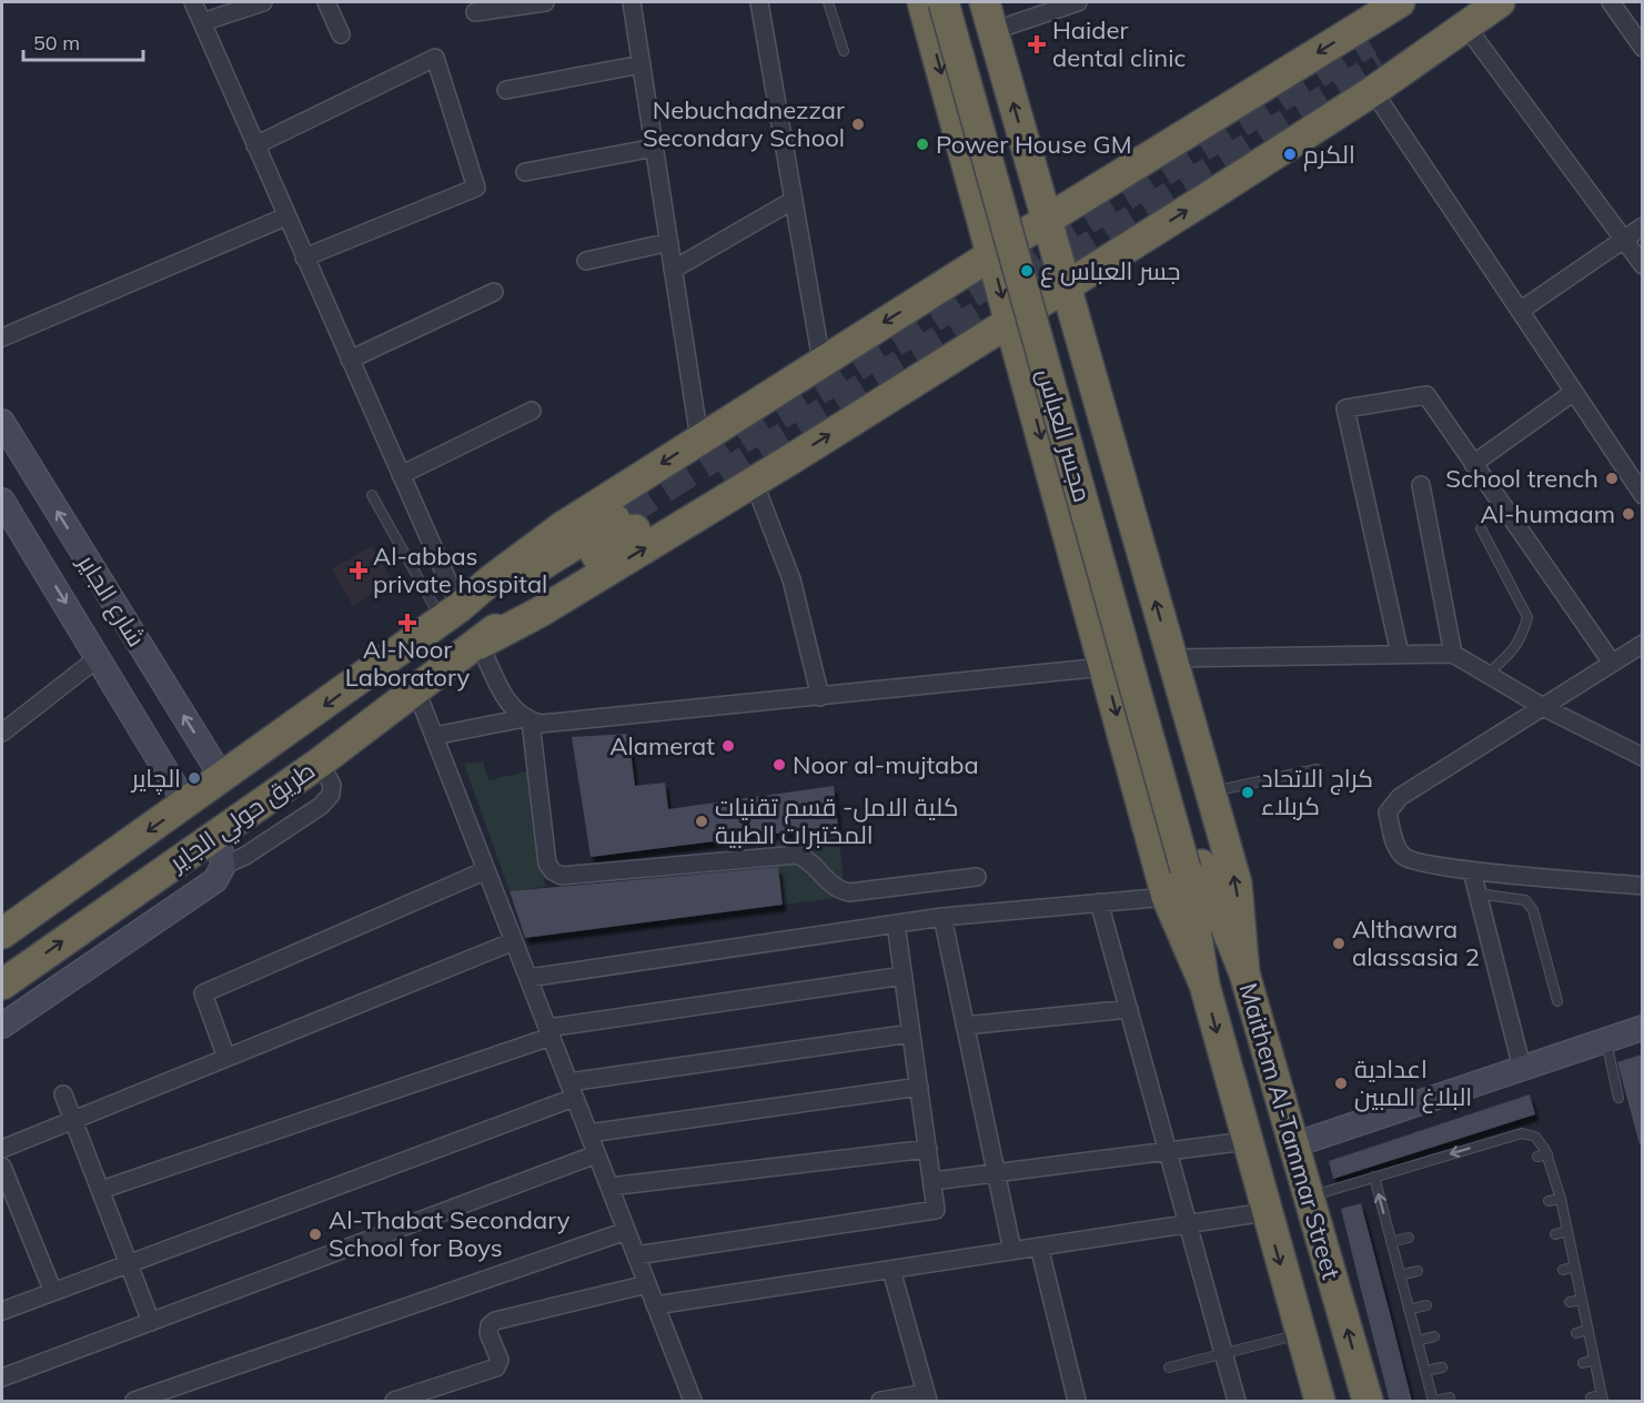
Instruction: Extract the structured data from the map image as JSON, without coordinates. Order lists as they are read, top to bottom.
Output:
{
  "streets": {
    "highway": ["مجسر العباس", "طريق حولي الجاير", "Maithem Al-Tammar Street"],
    "street": ["شارع الجاير"]
  },
  "crossings": [
    ["مجسر العباس", "Maithem Al-Tammar Street"],
    ["شارع الجاير", "طريق حولي الجاير"]
  ],
  "places": {
    "health": ["Haider dental clinic", "Al-abbas private hospital", "Al-Noor Laboratory"],
    "other": [
      "Nebuchadnezzar Secondary School",
      "Power House GM",
      "الكرم",
      "جسر العباس ع",
      "School trench",
      "Al-humaam",
      "Alamerat",
      "Noor al-mujtaba",
      "الچاير",
      "كراج الاتحاد كربلاء",
      "كلية الامل- قسم تقنيات المختبرات الطبية",
      "Althawra alassasia 2",
      "اعدادية البلاغ المبين",
      "Al-Thabat Secondary School for Boys"
    ]
  },
  "scale_bar": "50 m"
}
